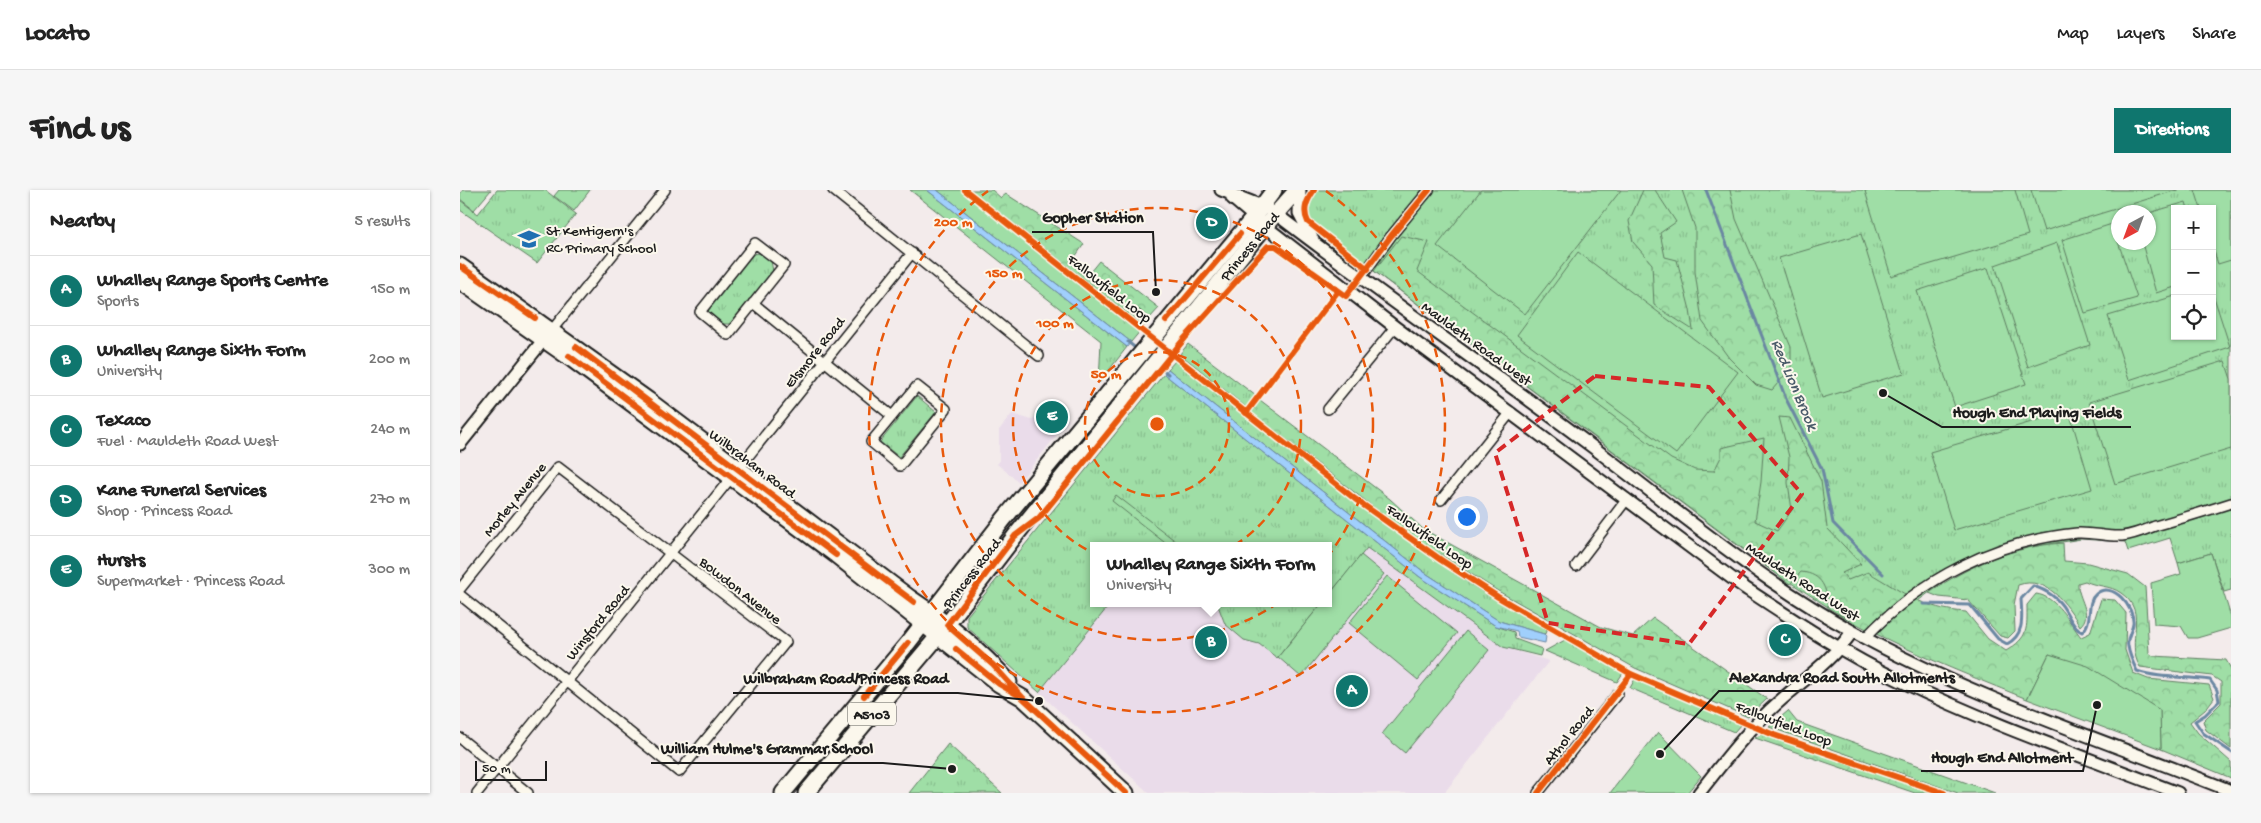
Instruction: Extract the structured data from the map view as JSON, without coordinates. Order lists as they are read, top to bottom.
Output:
{
  "streets": {
    "highway": ["Princess Road", "Wilbraham Road", "A5103"],
    "street": [
      "Mauldeth Road West",
      "Elsmore Road",
      "Morley Avenue",
      "Bowdon Avenue",
      "Winsford Road",
      "Athol Road"
    ],
    "cycle path": ["Fallowfield Loop"]
  },
  "crossings": [
    ["Princess Road", "Mauldeth Road West"],
    ["Princess Road", "Wilbraham Road"],
    ["Elsmore Road", "Wilbraham Road"],
    ["Elsmore Road", "Winsford Road"],
    ["Wilbraham Road", "Winsford Road"],
    ["Morley Avenue", "Bowdon Avenue"],
    ["Morley Avenue", "Winsford Road"],
    ["Bowdon Avenue", "Winsford Road"]
  ],
  "water": ["Red Lion Brook"],
  "places": {
    "school or university": ["St Kentigern's RC Primary School"],
    "other": [
      "Gopher Station",
      "Hough End Playing Fields",
      "Wilbraham Road/Princess Road",
      "Hough End Allotment",
      "Alexandra Road South Allotments",
      "William Hulme's Grammar School"
    ]
  },
  "scale_bar": "50 m",
  "north": "bottom left",
  "page": {
    "header": "Locato",
    "nav": ["Map", "Layers", "Share"],
    "buttons": "Directions",
    "title": "Find us",
    "heading": ["Nearby", "5 results"],
    "map_buttons": ["+", "−"],
    "pins": [
      "D",
      "E",
      "C",
      "B",
      "A"
    ],
    "list": [
      {
        "mark": "A",
        "name": "Whalley Range Sports Centre",
        "note": "Sports",
        "value": "150 m"
      },
      {
        "mark": "B",
        "name": "Whalley Range Sixth Form",
        "note": "University",
        "value": "200 m"
      },
      {
        "mark": "C",
        "name": "Texaco",
        "note": "Fuel · Mauldeth Road West",
        "value": "240 m"
      },
      {
        "mark": "D",
        "name": "Kane Funeral Services",
        "note": "Shop · Princess Road",
        "value": "270 m"
      },
      {
        "mark": "E",
        "name": "Hursts",
        "note": "Supermarket · Princess Road",
        "value": "300 m"
      }
    ],
    "popup": ["Whalley Range Sixth Form", "University"],
    "scale": "50 m"
  },
  "rings": [
    "200 m",
    "150 m",
    "100 m",
    "50 m"
  ]
}
